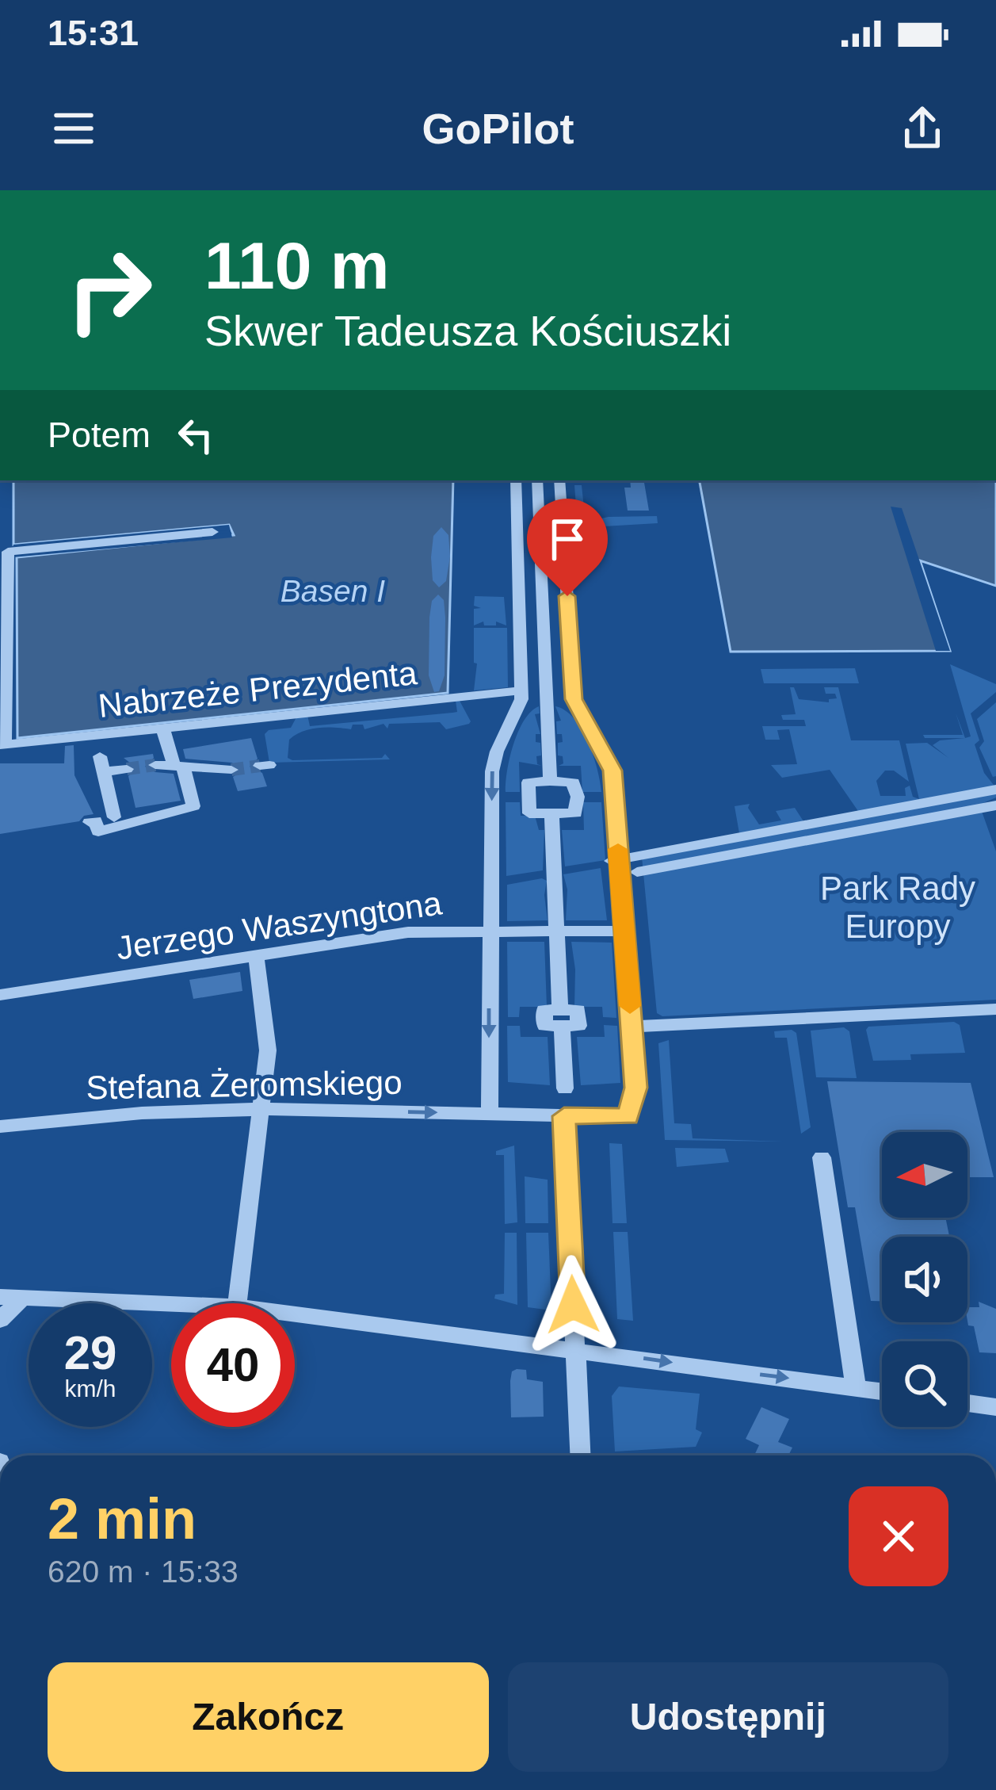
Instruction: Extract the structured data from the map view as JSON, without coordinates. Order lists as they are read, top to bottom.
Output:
{
  "streets": {
    "street": ["Nabrzeże Prezydenta", "Jerzego Waszyngtona", "Stefana Żeromskiego"]
  },
  "water": ["Basen I"],
  "parks": ["Park Rady Europy"],
  "north": "left",
  "page": {
    "status": "15:31",
    "header": "GoPilot",
    "turn": ["110 m", "Skwer Tadeusza Kościuszki"],
    "then": "Potem",
    "speed": "29 km/h",
    "limit": "40",
    "heading": ["2 min", "620 m · 15:33"],
    "buttons": ["Zakończ", "Udostępnij"]
  }
}
